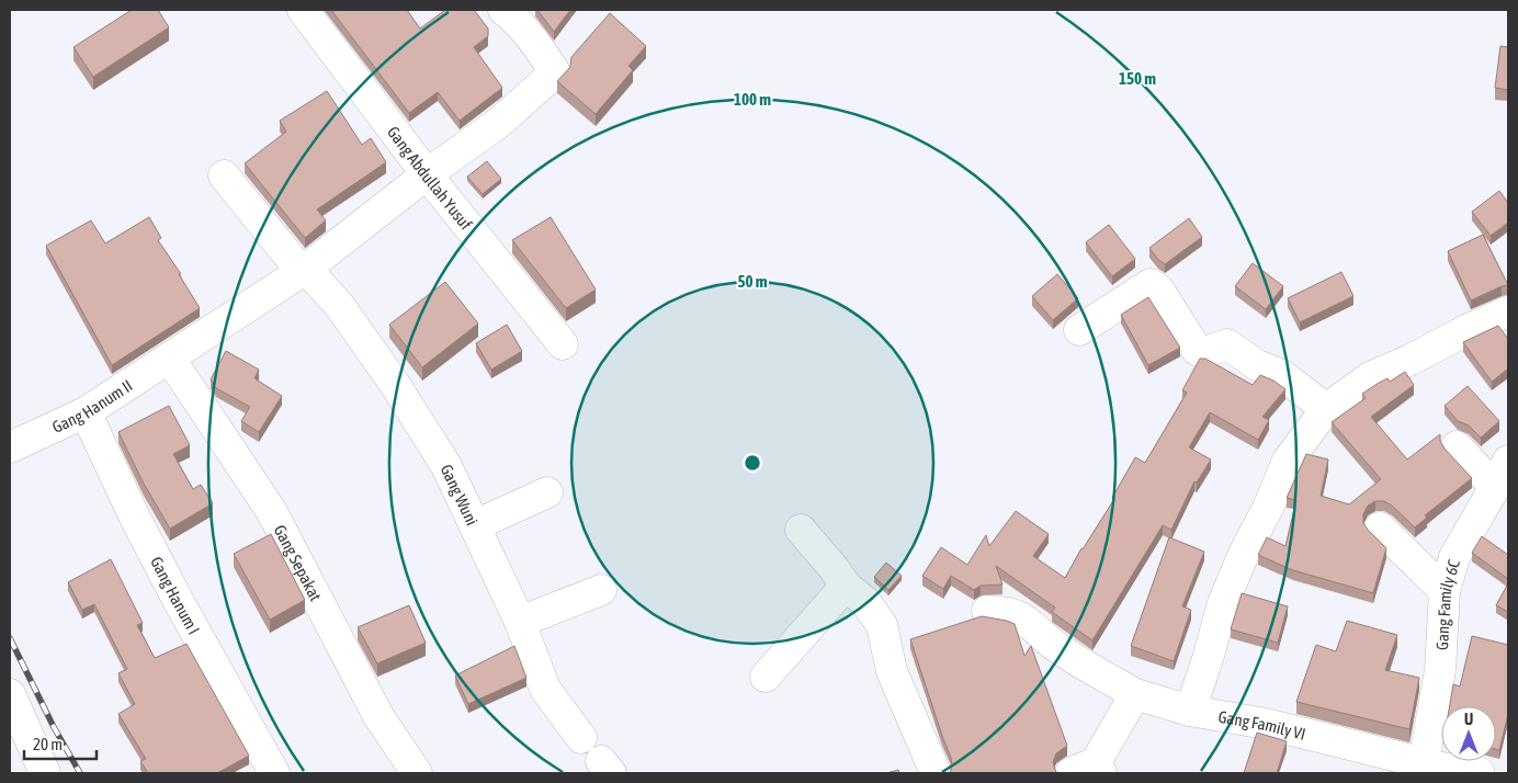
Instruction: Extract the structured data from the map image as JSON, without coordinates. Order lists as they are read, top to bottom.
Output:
{
  "streets": {
    "street": [
      "Gang Abdullah Yusuf",
      "Gang Hanum II",
      "Gang Wuni",
      "Gang Sepakat",
      "Gang Hanum I",
      "Gang Family 6C",
      "Gang Family VI"
    ]
  },
  "crossings": [
    ["Gang Abdullah Yusuf", "Gang Hanum II"],
    ["Gang Hanum II", "Gang Wuni"],
    ["Gang Hanum II", "Gang Sepakat"],
    ["Gang Hanum II", "Gang Hanum I"],
    ["Gang Family 6C", "Gang Family VI"]
  ],
  "scale_bar": "20 m",
  "north": "top",
  "rings": ["150 m", "100 m", "50 m"]
}
